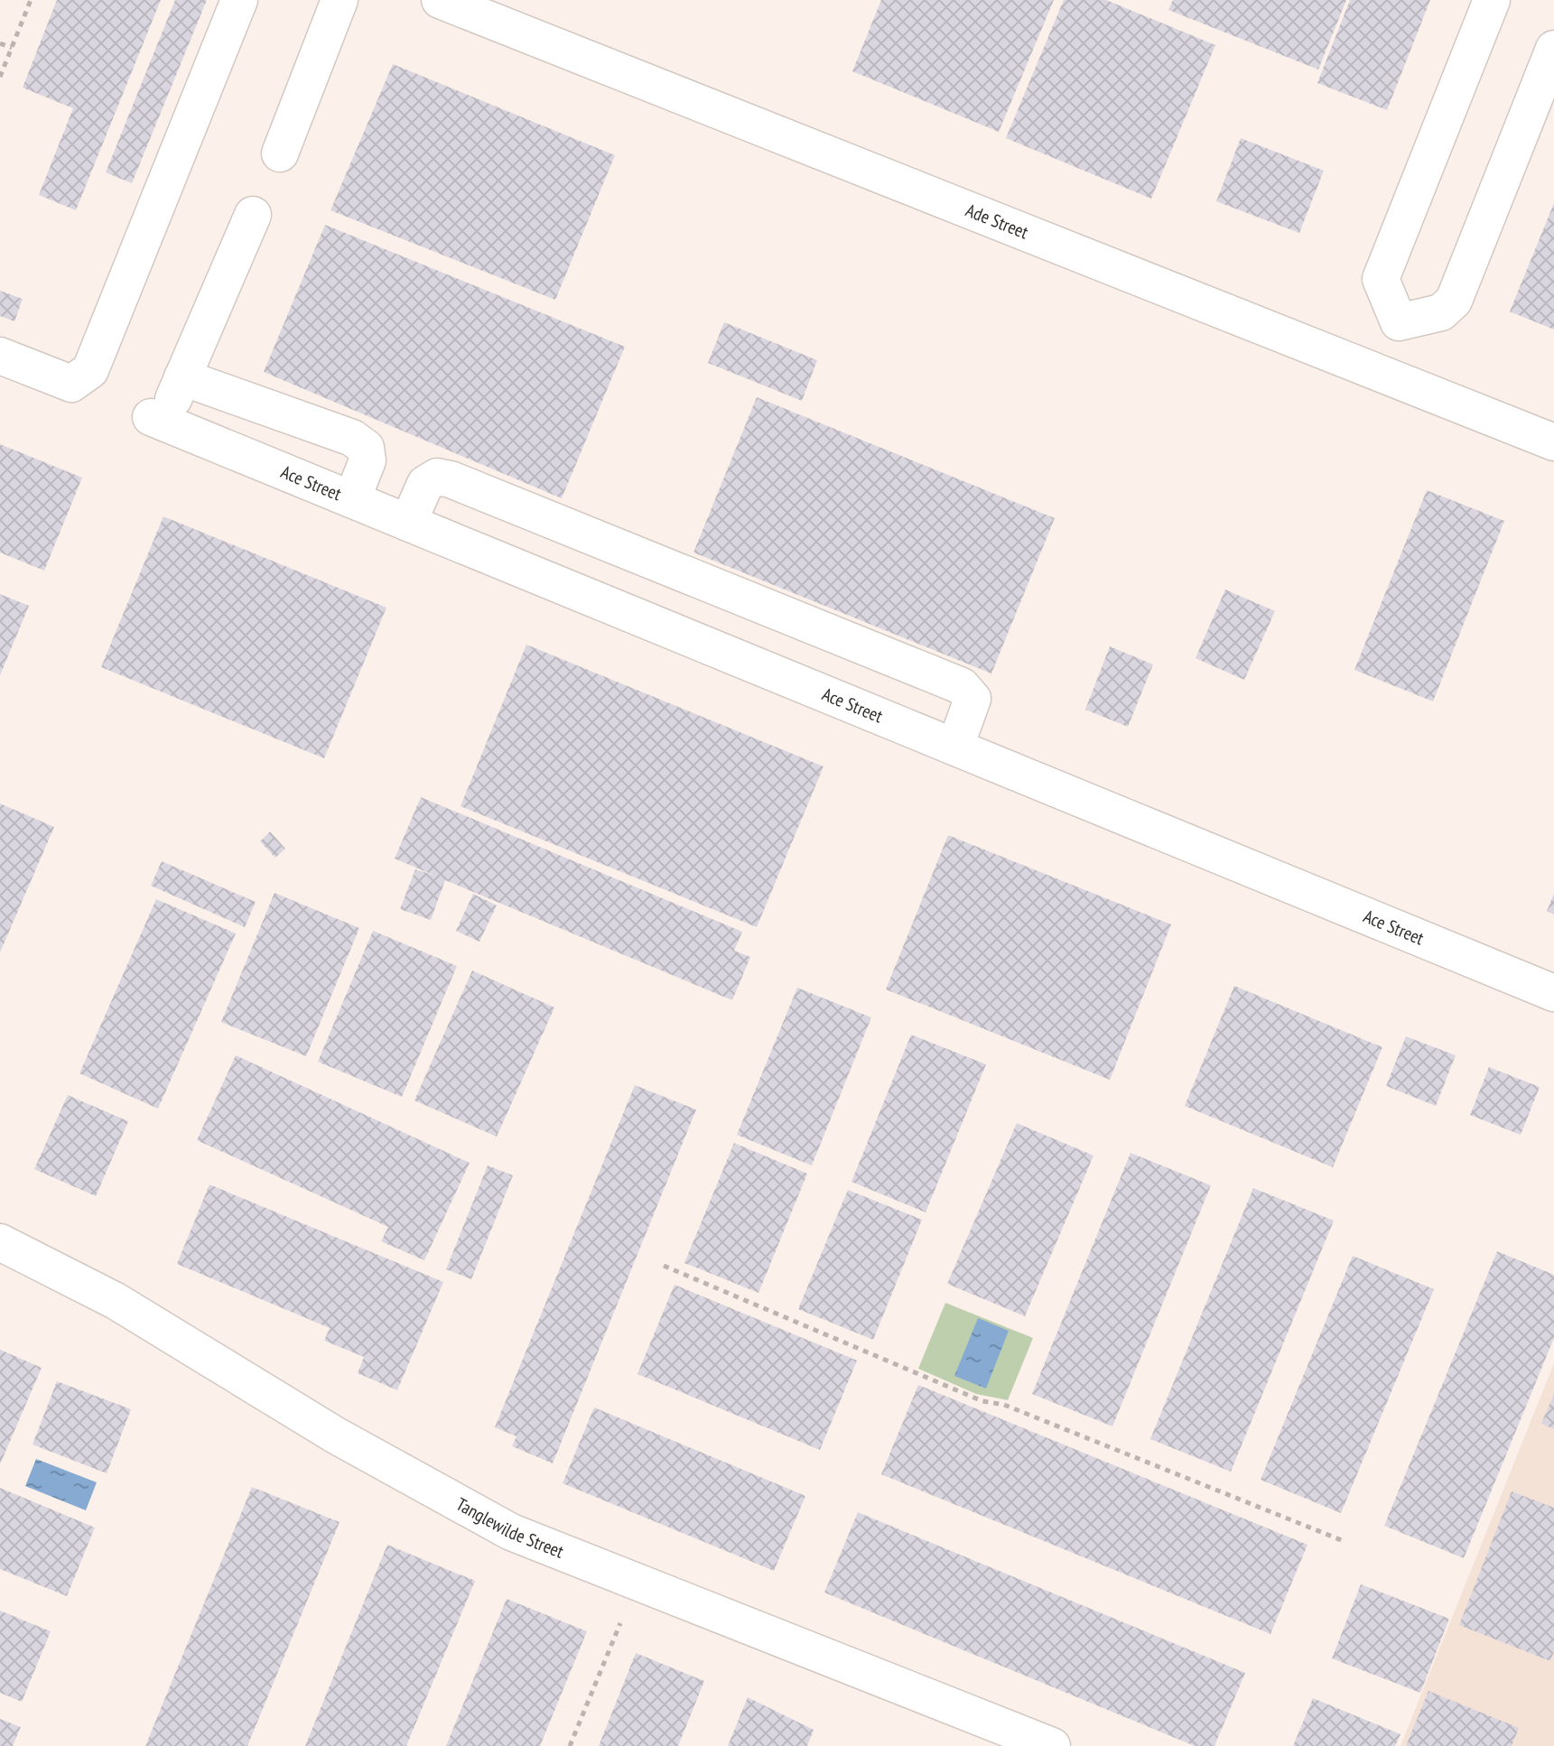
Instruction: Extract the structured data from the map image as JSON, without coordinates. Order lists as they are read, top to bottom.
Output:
{
  "streets": {
    "street": ["Ade Street", "Ace Street", "Tanglewilde Street"]
  }
}
